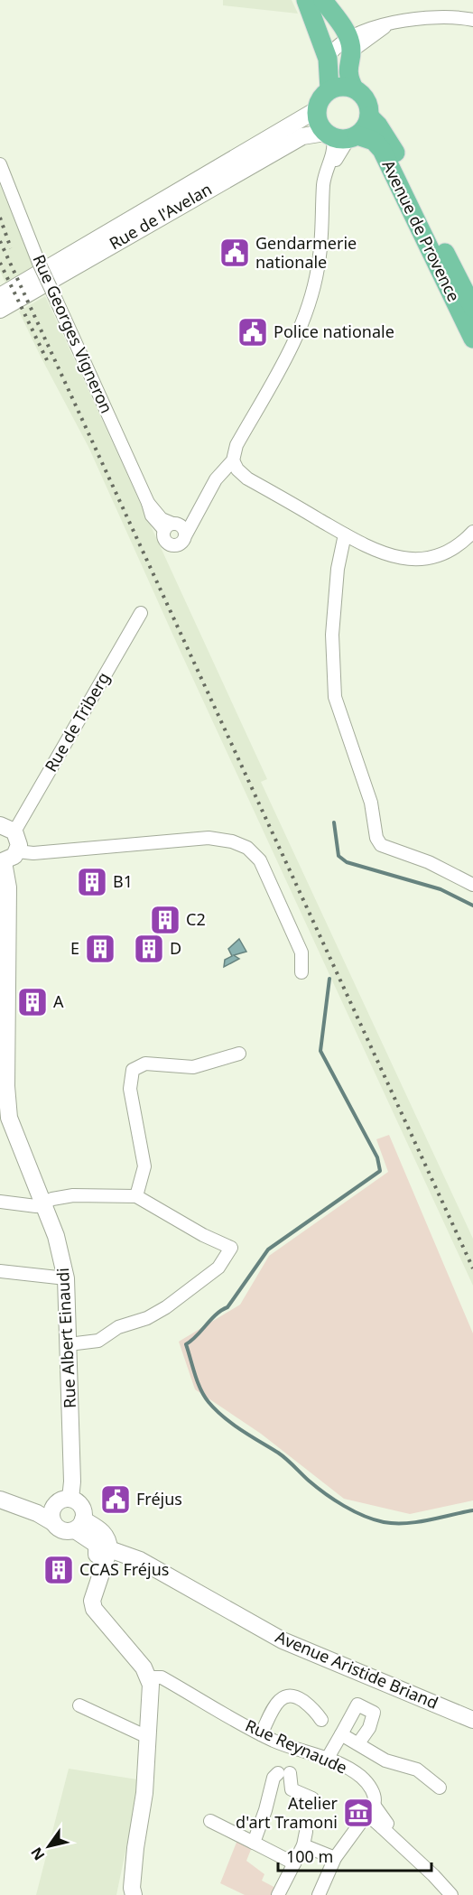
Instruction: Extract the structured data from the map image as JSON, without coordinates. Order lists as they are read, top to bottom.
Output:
{
  "streets": {
    "main road": [
      "Rue de l'Avelan",
      "Avenue de Provence",
      "Rue Albert Einaudi",
      "Avenue Aristide Briand"
    ],
    "street": ["Rue Georges Vigneron", "Rue de Triberg", "Rue Reynaude"]
  },
  "crossings": [
    ["Rue de l'Avelan", "Avenue de Provence"]
  ],
  "places": {
    "public building": ["Gendarmerie nationale", "Police nationale", "Fréjus"],
    "building": [
      "B1",
      "C2",
      "E",
      "D",
      "A",
      "CCAS Fréjus"
    ],
    "museum": ["Atelier d'art Tramoni"]
  },
  "scale_bar": "100 m",
  "north": "bottom left"
}
